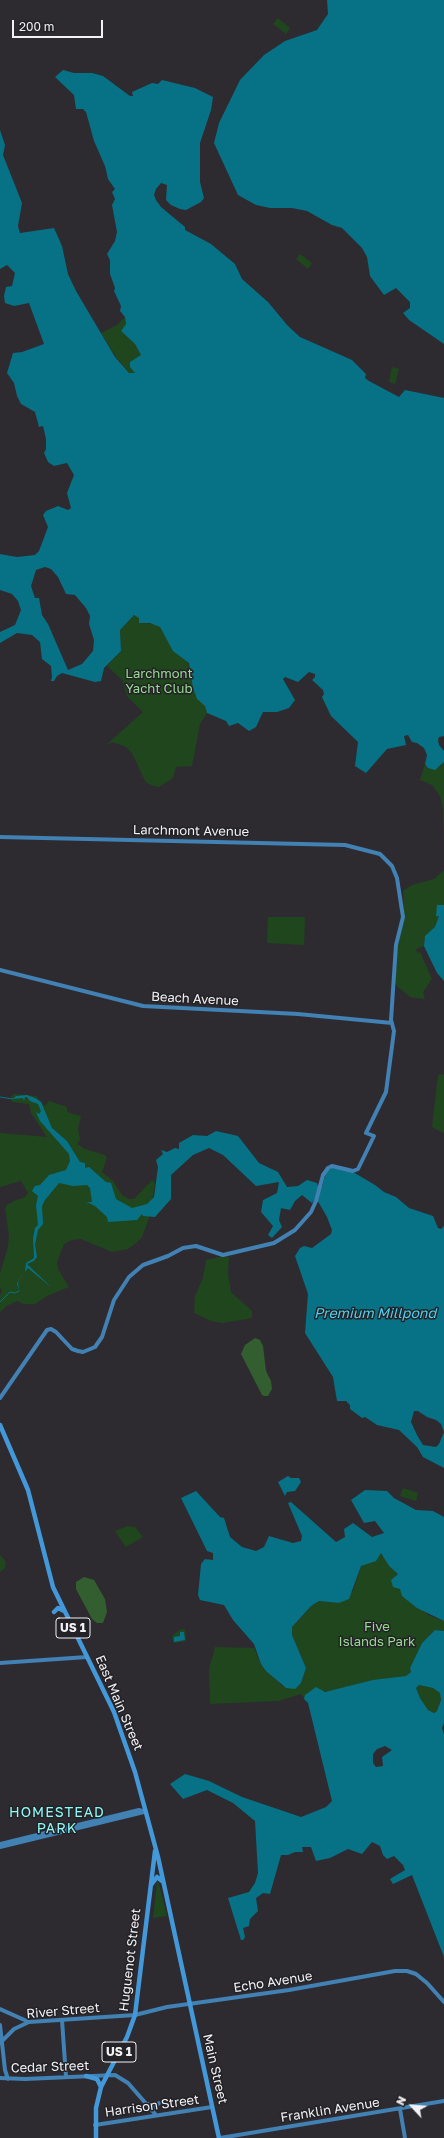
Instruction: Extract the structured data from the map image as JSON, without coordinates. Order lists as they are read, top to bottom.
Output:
{
  "streets": {
    "main road": [
      "US 1",
      "East Main Street",
      "Huguenot Street",
      "Main Street"
    ],
    "street": [
      "Larchmont Avenue",
      "Beach Avenue",
      "Echo Avenue",
      "River Street",
      "Cedar Street",
      "Harrison Street",
      "Franklin Avenue"
    ]
  },
  "crossings": [
    ["Larchmont Avenue", "Beach Avenue"],
    ["East Main Street", "Huguenot Street"],
    ["East Main Street", "Echo Avenue"],
    ["East Main Street", "Main Street"],
    ["Huguenot Street", "Echo Avenue"],
    ["Huguenot Street", "River Street"],
    ["Huguenot Street", "Cedar Street"],
    ["Huguenot Street", "Harrison Street"],
    ["Echo Avenue", "River Street"],
    ["Echo Avenue", "Main Street"],
    ["Cedar Street", "Harrison Street"],
    ["Main Street", "Harrison Street"],
    ["Main Street", "Franklin Avenue"]
  ],
  "districts": ["HOMESTEAD PARK"],
  "water": ["Premium Millpond"],
  "parks": ["Larchmont Yacht Club", "Five Islands Park"],
  "scale_bar": "200 m",
  "north": "top left"
}
